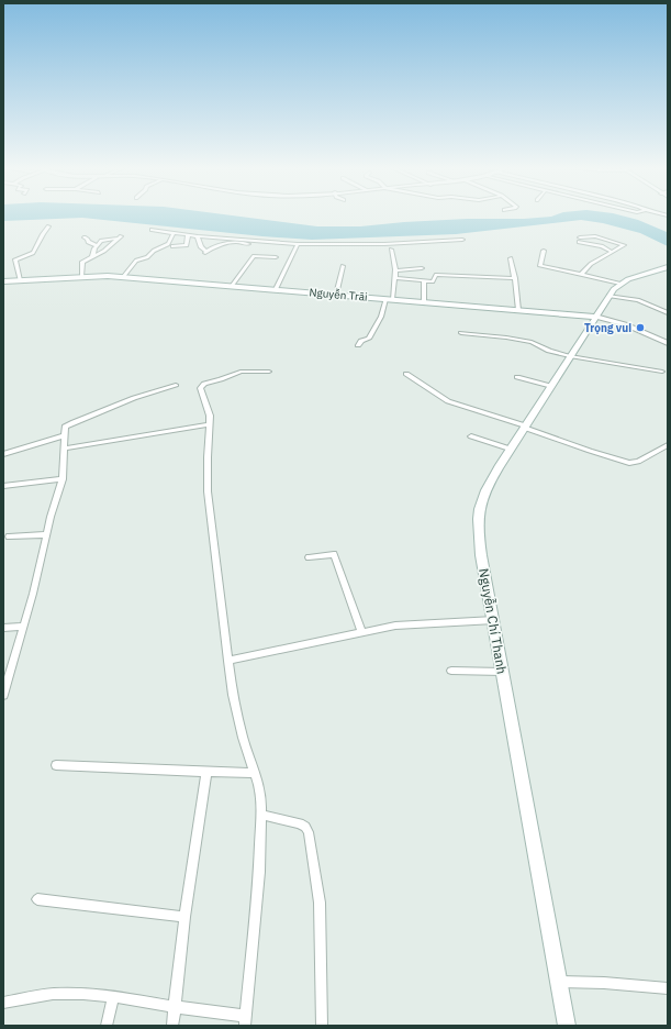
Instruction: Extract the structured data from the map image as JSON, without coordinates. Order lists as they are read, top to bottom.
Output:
{
  "streets": {
    "main road": ["Nguyễn Trãi", "Nguyễn Chí Thanh"]
  },
  "crossings": [
    ["Nguyễn Trãi", "Nguyễn Chí Thanh"]
  ],
  "places": ["Trọng vui"]
}
